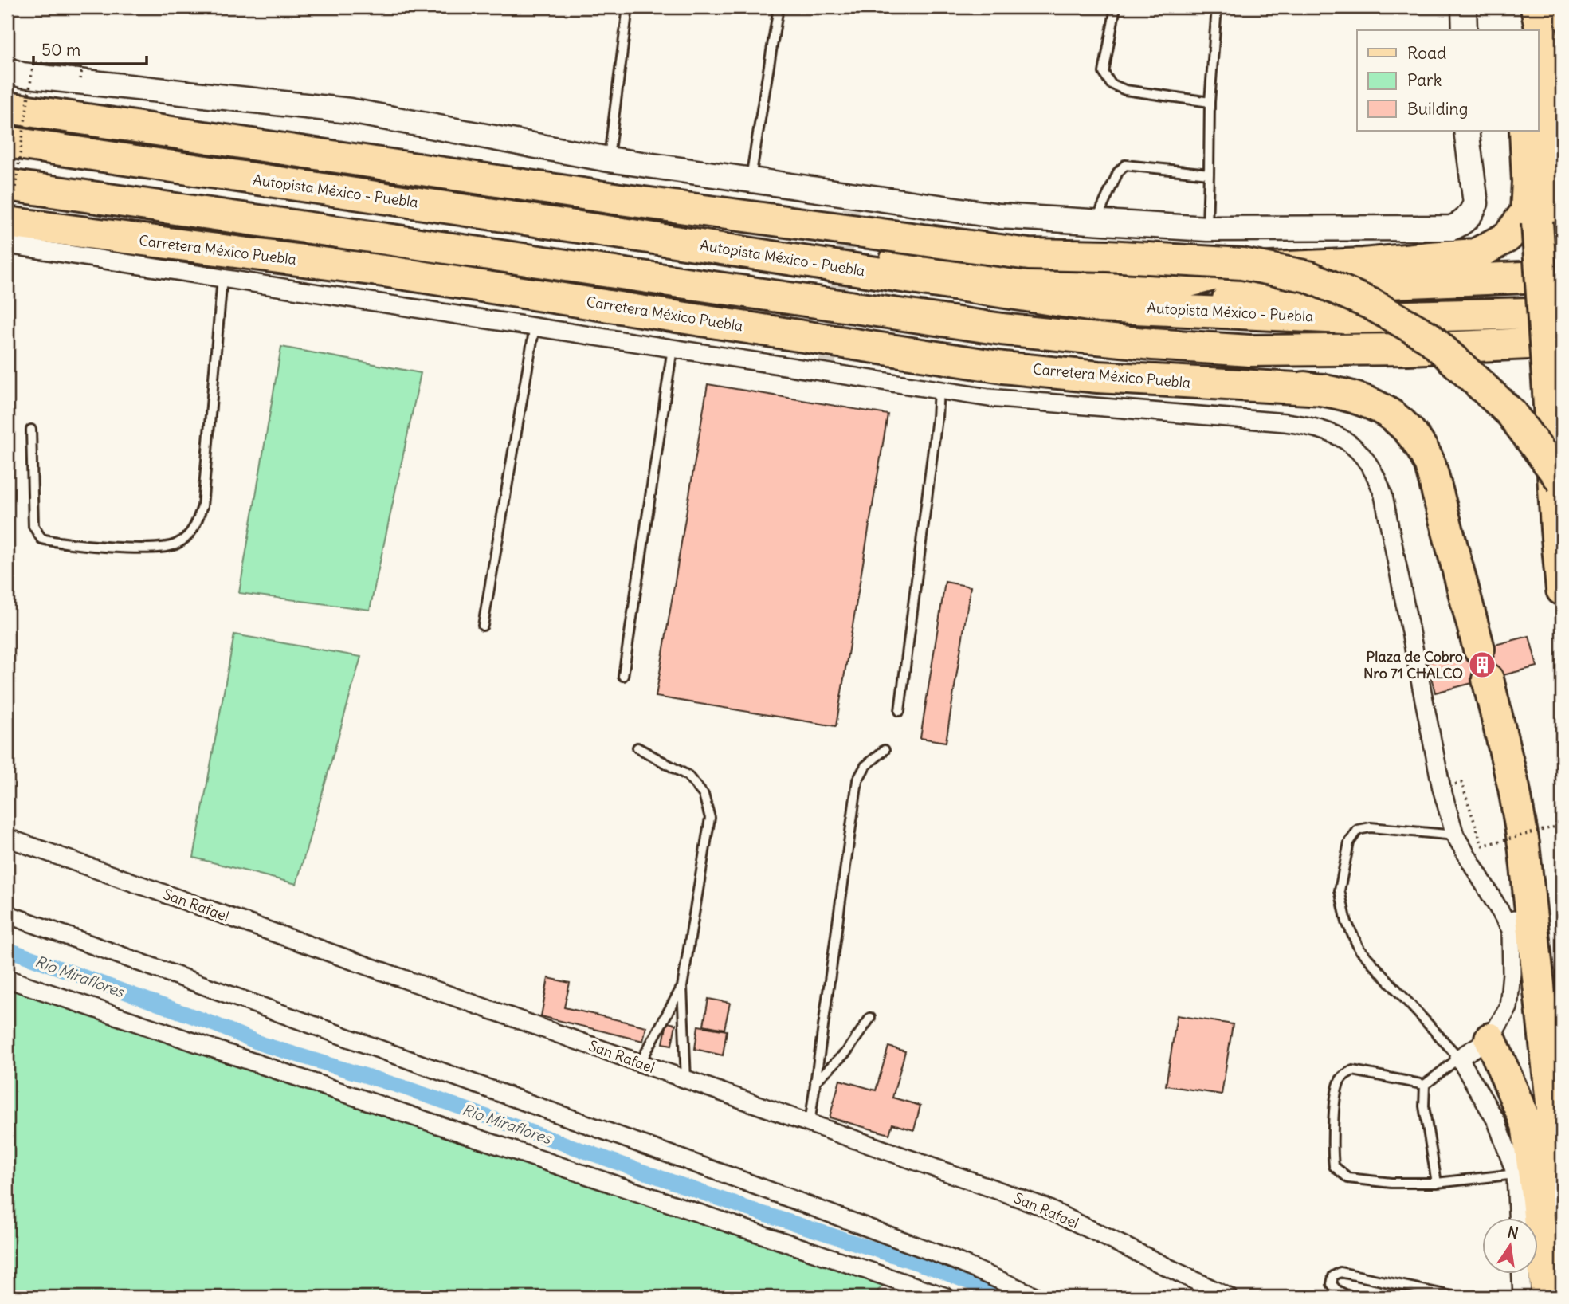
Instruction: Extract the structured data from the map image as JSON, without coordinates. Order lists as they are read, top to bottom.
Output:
{
  "streets": {
    "highway": ["Autopista México - Puebla", "Carretera México Puebla"],
    "street": ["San Rafael"]
  },
  "water": ["Rio Miraflores"],
  "places": {
    "building": ["Plaza de Cobro Nro 71 CHALCO"]
  },
  "legend": ["Road", "Park", "Building"],
  "scale_bar": "50 m",
  "north": "top"
}
